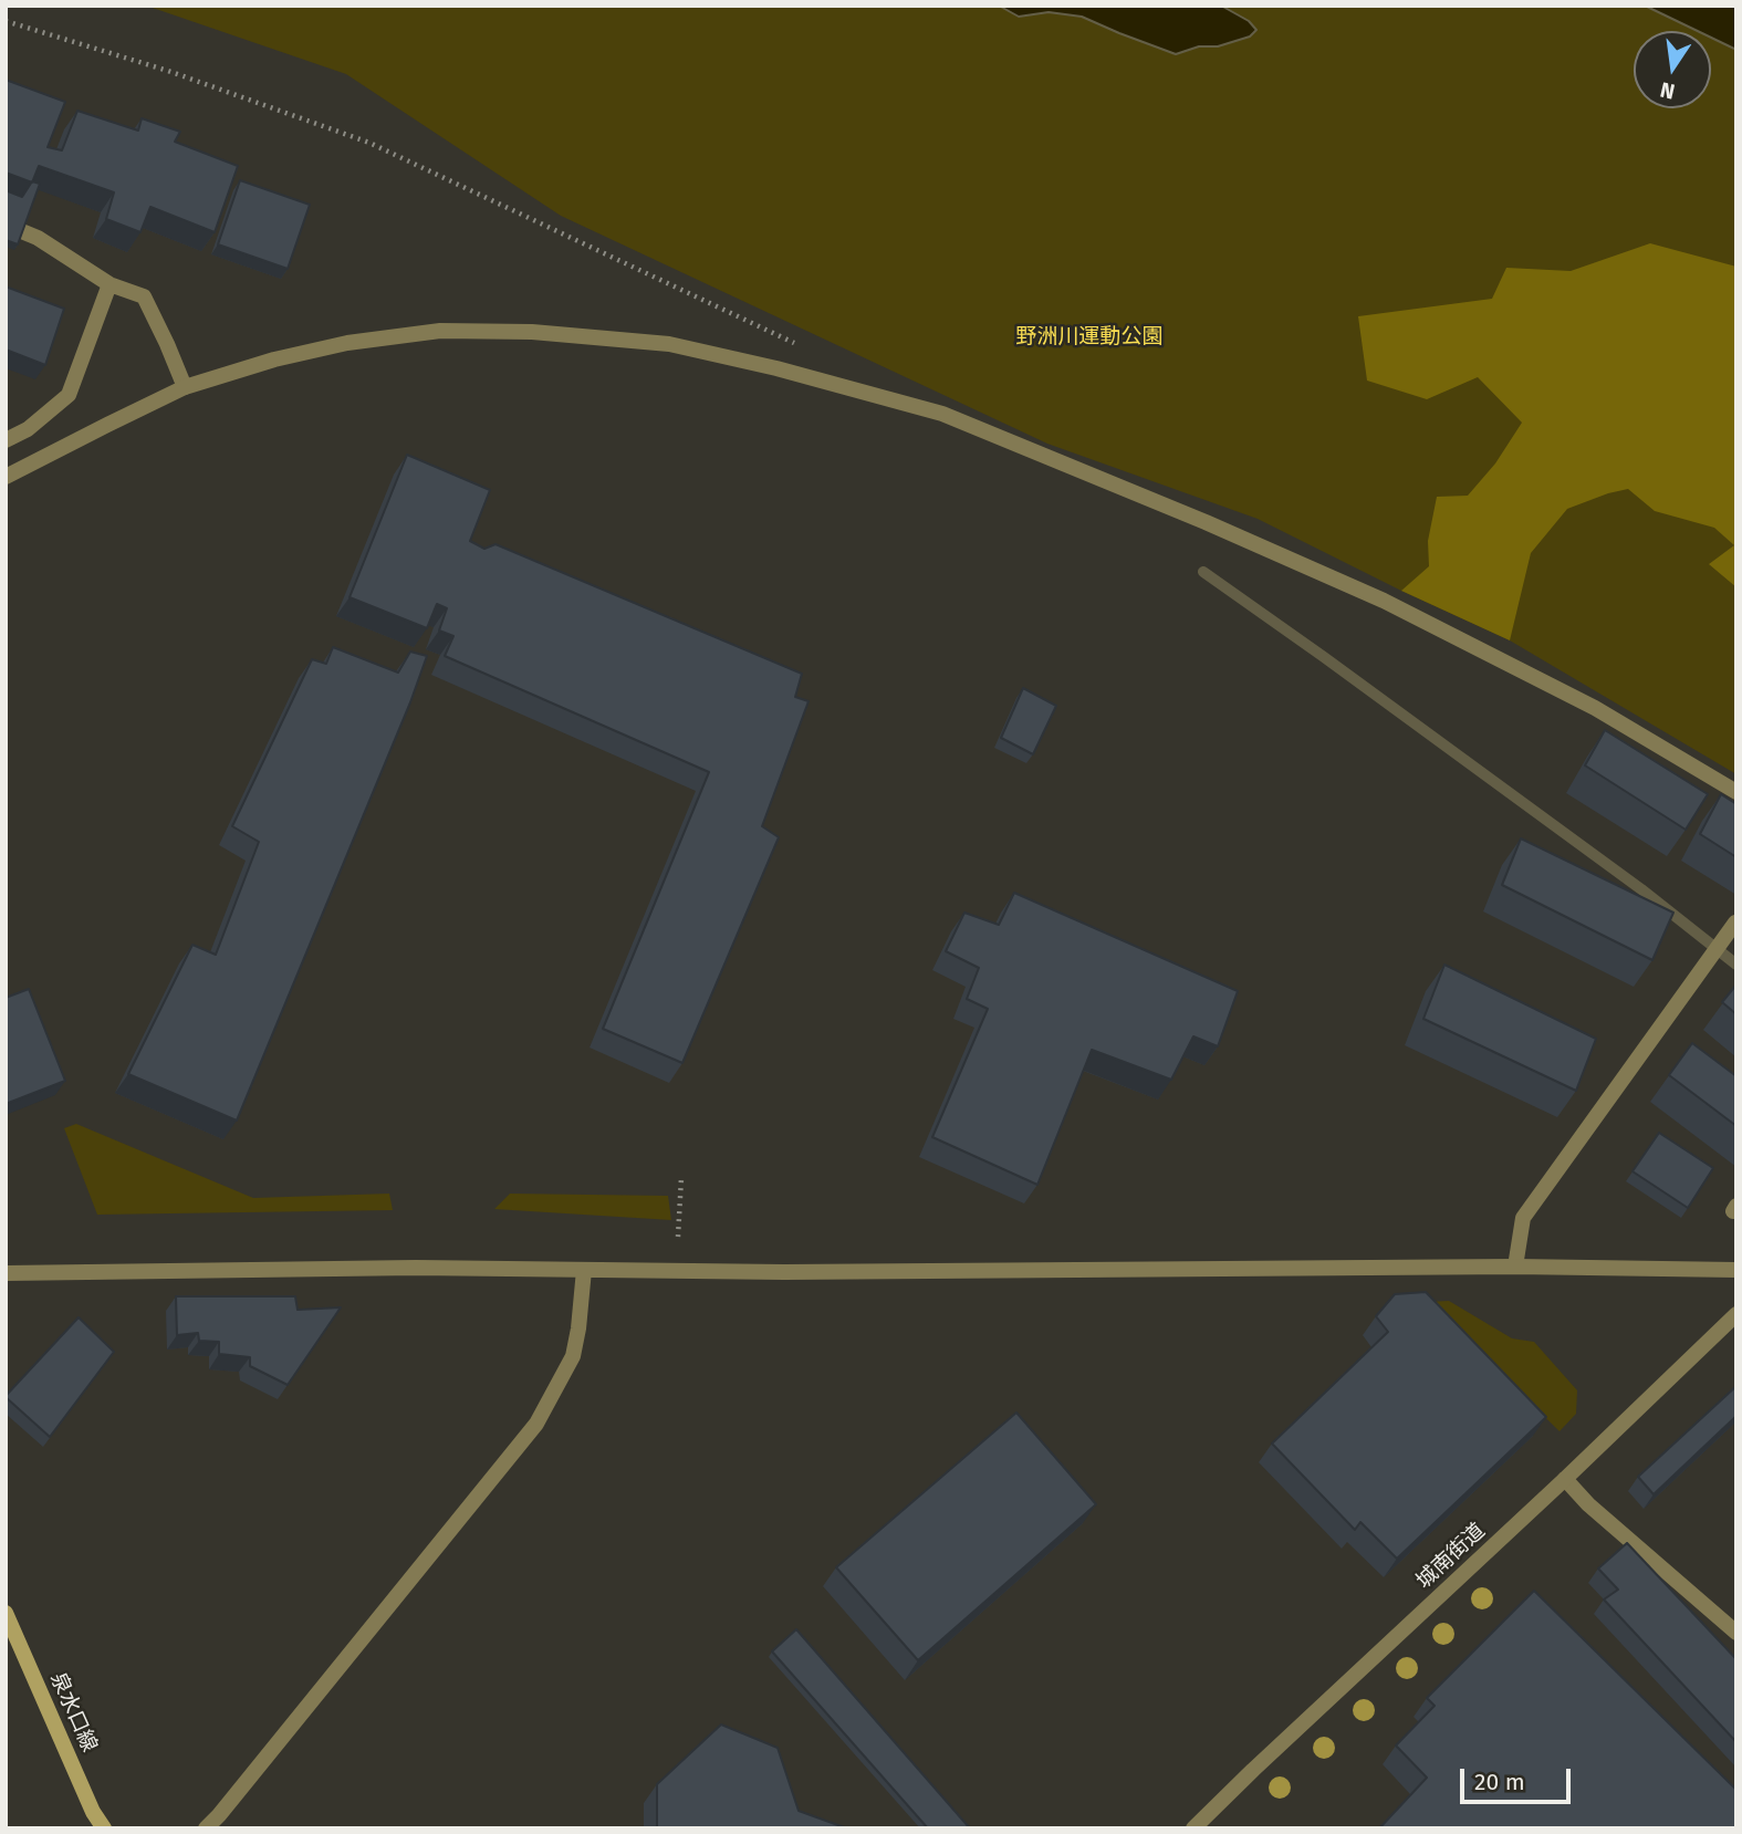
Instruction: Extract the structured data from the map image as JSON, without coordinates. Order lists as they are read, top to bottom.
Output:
{
  "streets": {
    "main road": ["泉水口線"],
    "street": ["城南街道"]
  },
  "parks": ["野洲川運動公園"],
  "scale_bar": "20 m",
  "north": "bottom"
}
